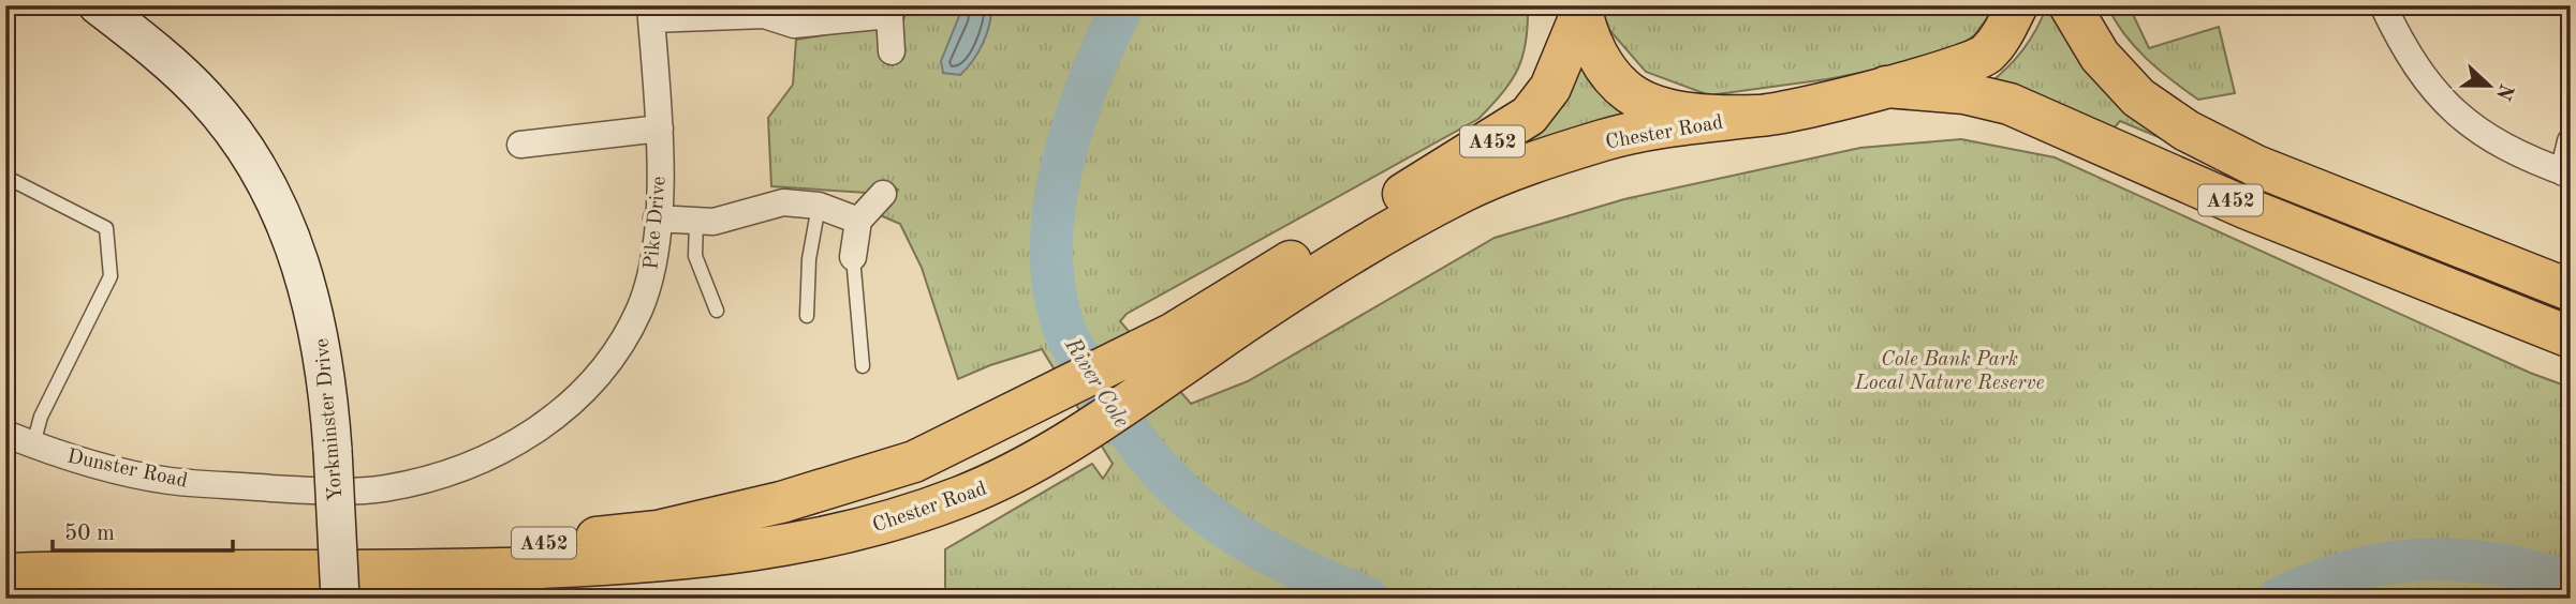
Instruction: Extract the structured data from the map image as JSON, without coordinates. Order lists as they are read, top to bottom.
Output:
{
  "streets": {
    "highway": ["Chester Road", "A452"],
    "street": ["Pike Drive", "Yorkminster Drive", "Dunster Road"]
  },
  "crossings": [
    ["Chester Road", "A452"],
    ["Pike Drive", "Dunster Road"]
  ],
  "water": ["River Cole"],
  "parks": ["Cole Bank Park Local Nature Reserve"],
  "scale_bar": "50 m",
  "north": "right"
}
